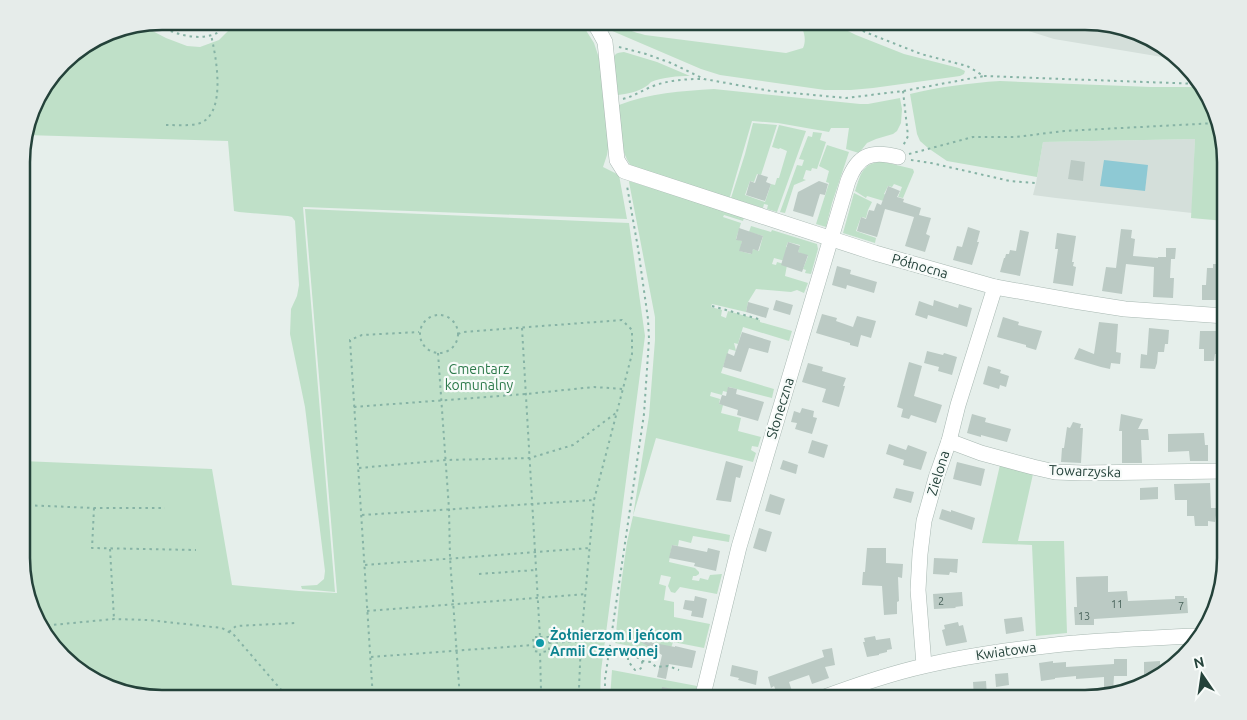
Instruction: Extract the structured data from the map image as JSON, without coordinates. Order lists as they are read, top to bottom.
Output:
{
  "streets": {
    "street": [
      "Północna",
      "Słoneczna",
      "Towarzyska",
      "Zielona",
      "Kwiatowa"
    ]
  },
  "crossings": [
    ["Północna", "Słoneczna"],
    ["Północna", "Zielona"],
    ["Towarzyska", "Zielona"],
    ["Zielona", "Kwiatowa"]
  ],
  "parks": ["Cmentarz komunalny"],
  "places": ["Żołnierzom i jeńcom Armii Czerwonej"],
  "house_numbers": [
    "2",
    "11",
    "7",
    "13"
  ],
  "north": "top"
}
